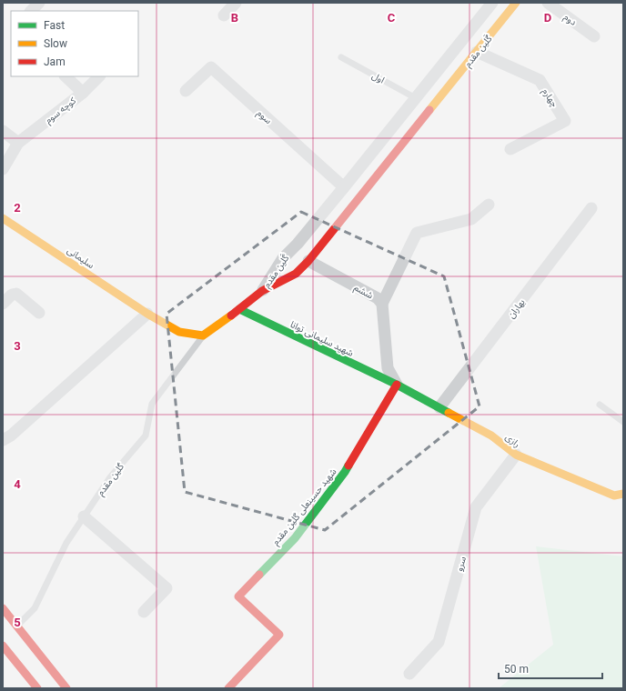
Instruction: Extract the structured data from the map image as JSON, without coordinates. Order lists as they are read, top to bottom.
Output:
{
  "streets": {
    "street": [
      "دوم",
      "گَلین مقدم",
      "چهارم",
      "کوچه سوم",
      "سوم",
      "سلیمانی",
      "ششم",
      "بهاران",
      "شهید سلیمانی توانا",
      "رازی",
      "شهید حسینعلی گلین مقدم",
      "سرو"
    ],
    "lane": ["اول", "گلین مقدم"]
  },
  "crossings": [
    ["گَلین مقدم", "اول"],
    ["گَلین مقدم", "چهارم"],
    ["گَلین مقدم", "سوم"],
    ["گَلین مقدم", "ششم"],
    ["سلیمانی", "گلین مقدم"],
    ["ششم", "شهید سلیمانی توانا"],
    ["ششم", "رازی"],
    ["ششم", "شهید حسینعلی گلین مقدم"],
    ["بهاران", "رازی"],
    ["شهید سلیمانی توانا", "رازی"],
    ["شهید سلیمانی توانا", "شهید حسینعلی گلین مقدم"],
    ["رازی", "شهید حسینعلی گلین مقدم"],
    ["رازی", "سرو"]
  ],
  "legend": ["Fast", "Slow", "Jam"],
  "scale_bar": "50 m",
  "grid": {
    "columns": ["B", "C", "D"],
    "rows": [
      "2",
      "3",
      "4",
      "5"
    ]
  }
}
